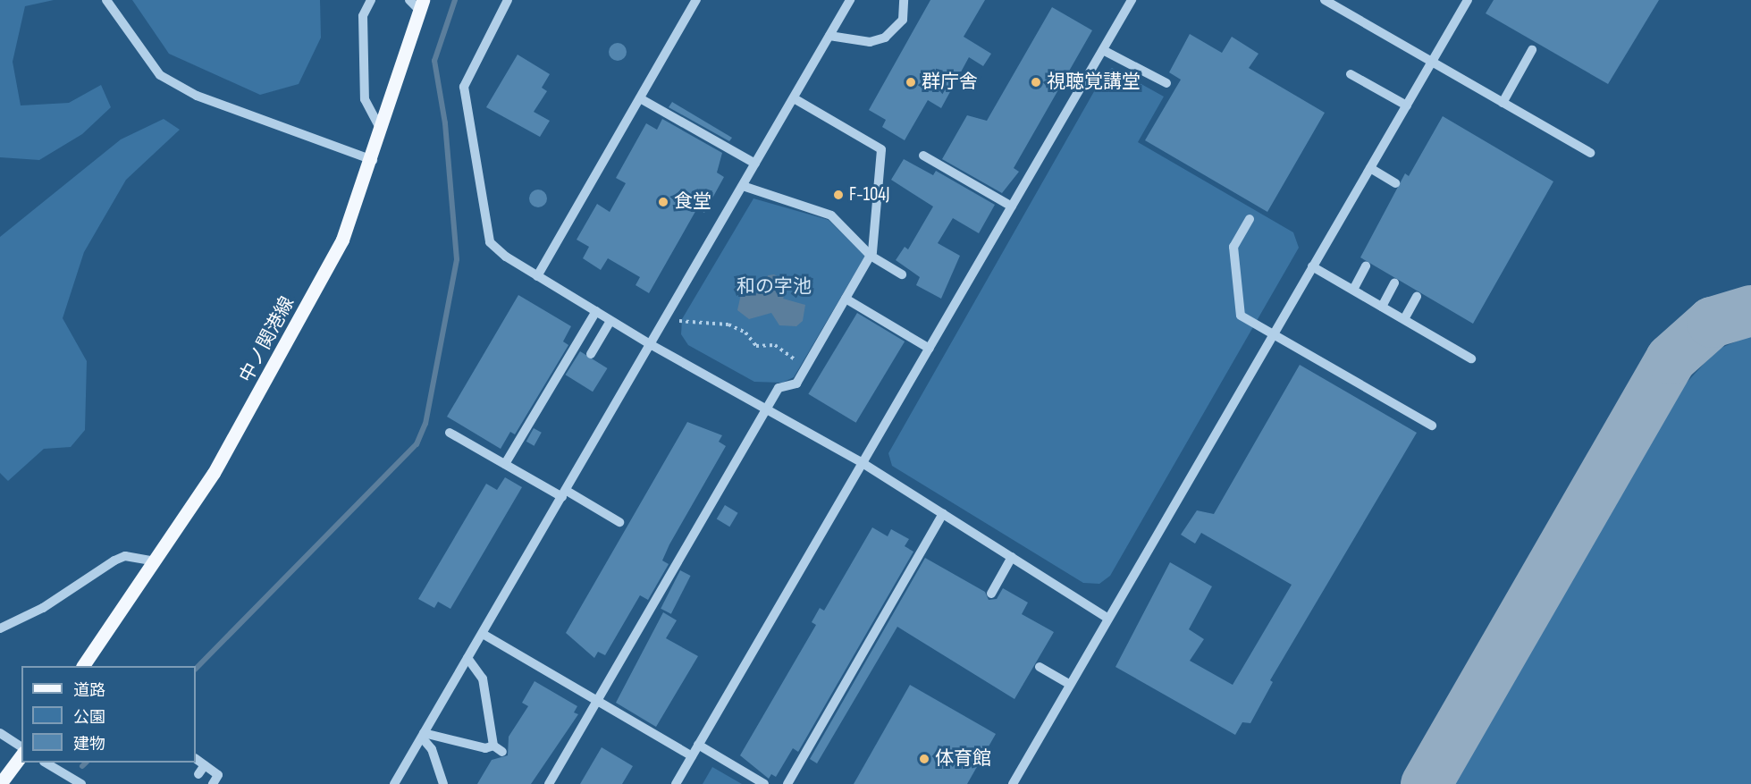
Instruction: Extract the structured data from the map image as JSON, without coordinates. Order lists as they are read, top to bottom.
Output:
{
  "streets": {
    "main road": ["中ノ関港線"]
  },
  "parks": ["和の字池"],
  "places": [
    "群庁舎",
    "視聴覚講堂",
    "F-104J",
    "食堂",
    "体育館"
  ],
  "legend": ["道路", "公園", "建物"]
}
